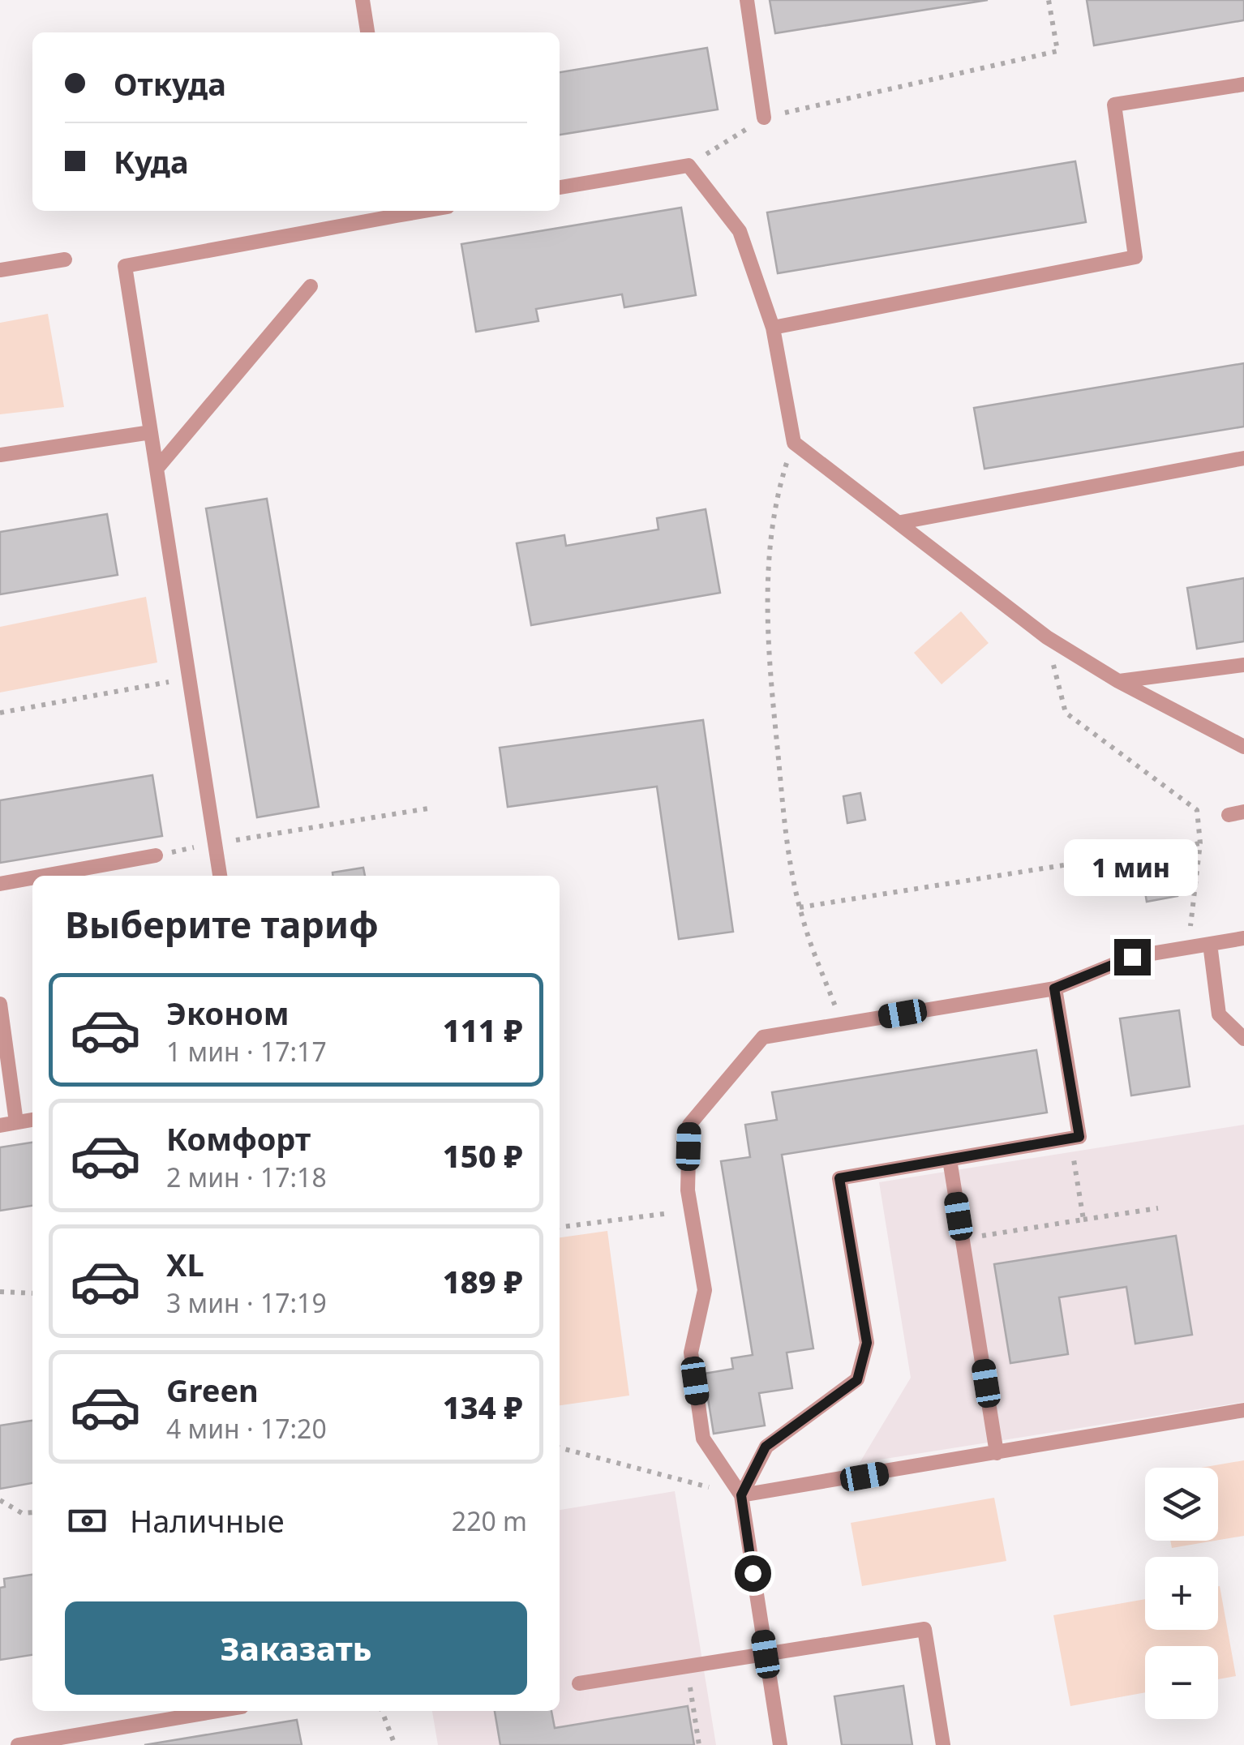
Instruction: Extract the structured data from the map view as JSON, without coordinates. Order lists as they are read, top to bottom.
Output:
{
  "page": {
    "banner": ["Откуда", "Куда"],
    "bubble": "1 мин",
    "heading": "Выберите тариф",
    "list": [
      {
        "name": "Эконом",
        "note": "1 мин · 17:17",
        "value": "111 ₽"
      },
      {
        "name": "Комфорт",
        "note": "2 мин · 17:18",
        "value": "150 ₽"
      },
      {
        "name": "XL",
        "note": "3 мин · 17:19",
        "value": "189 ₽"
      },
      {
        "name": "Green",
        "note": "4 мин · 17:20",
        "value": "134 ₽"
      }
    ],
    "map_buttons": ["+", "−"],
    "pay": ["Наличные", "220 m"],
    "buttons": "Заказать"
  }
}
